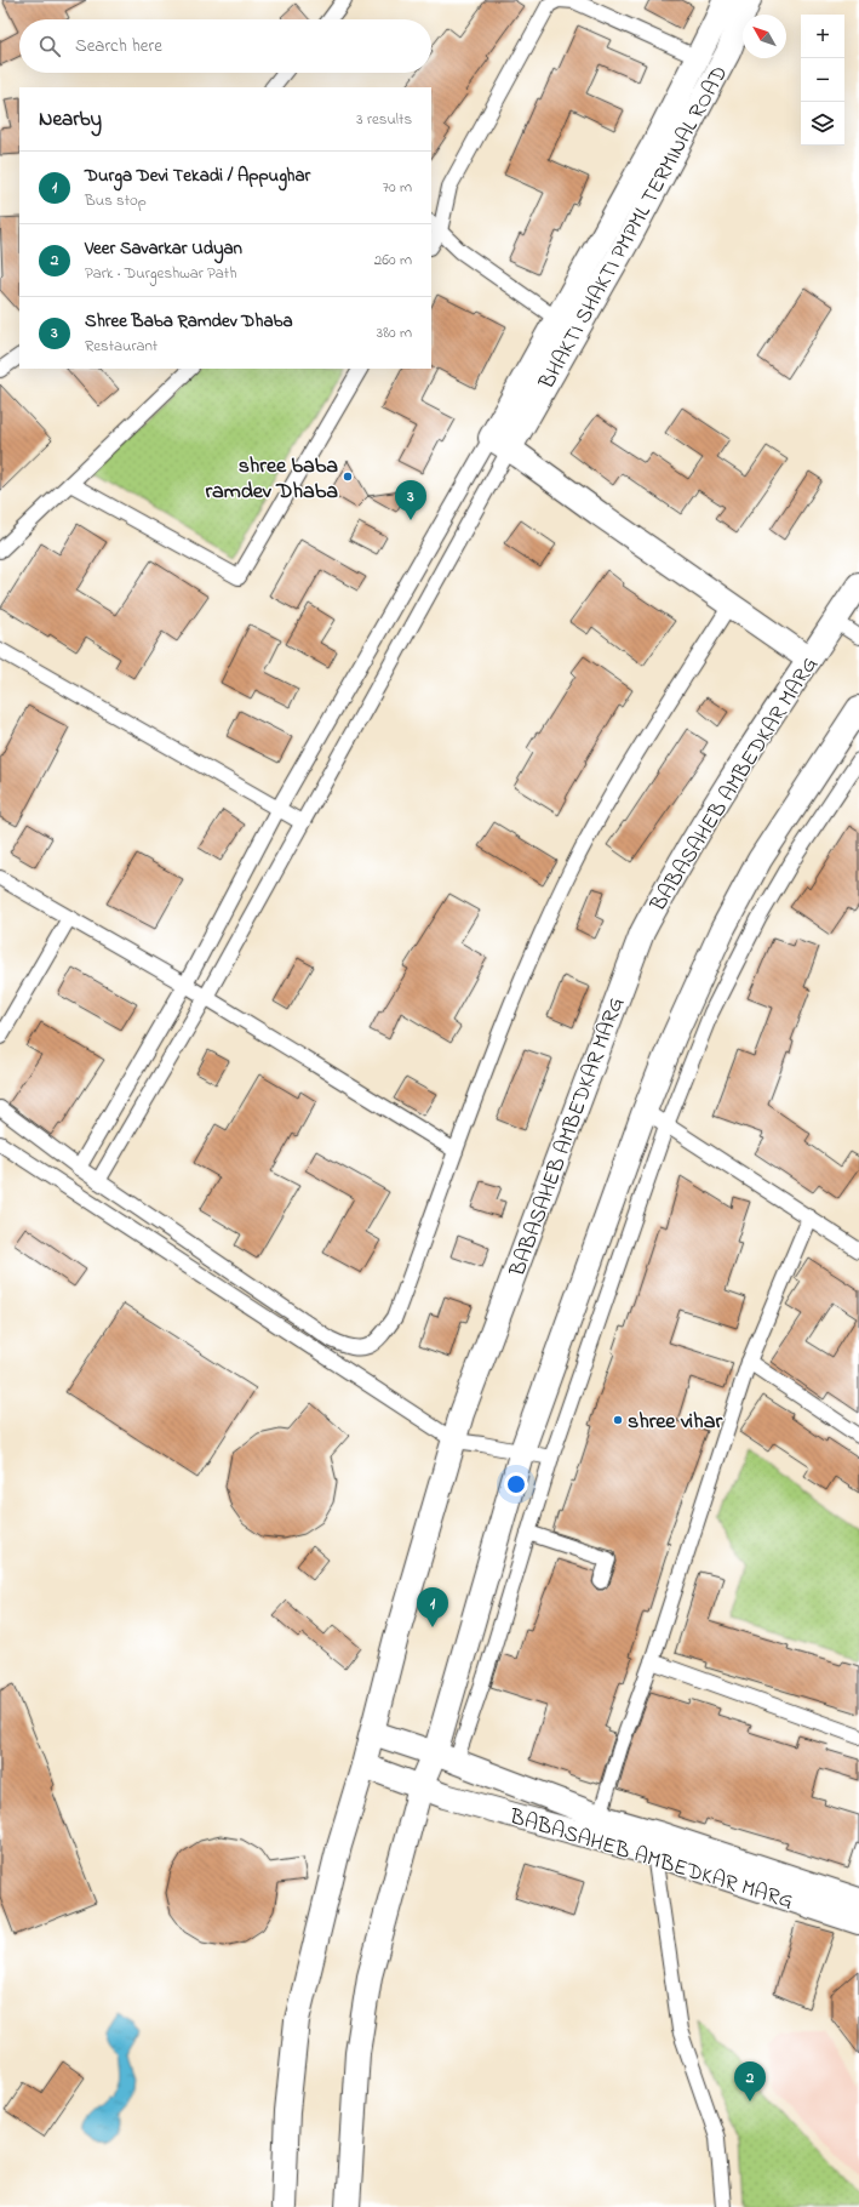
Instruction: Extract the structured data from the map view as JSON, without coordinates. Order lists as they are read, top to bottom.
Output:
{
  "streets": {
    "main road": ["BHAKTI SHAKTI PMPML TERMINAL ROAD", "BABASAHEB AMBEDKAR MARG"]
  },
  "places": ["shree baba ramdev Dhaba", "shree vihar"],
  "north": "top left",
  "page": {
    "map_buttons": ["+", "−"],
    "search": "Search here",
    "heading": ["Nearby", "3 results"],
    "list": [
      {
        "mark": "1",
        "name": "Durga Devi Tekadi / Appughar",
        "note": "Bus stop",
        "value": "70 m"
      },
      {
        "mark": "2",
        "name": "Veer Savarkar Udyan",
        "note": "Park · Durgeshwar Path",
        "value": "260 m"
      },
      {
        "mark": "3",
        "name": "Shree Baba Ramdev Dhaba",
        "note": "Restaurant",
        "value": "380 m"
      }
    ],
    "pins": ["3", "1", "2"]
  }
}
